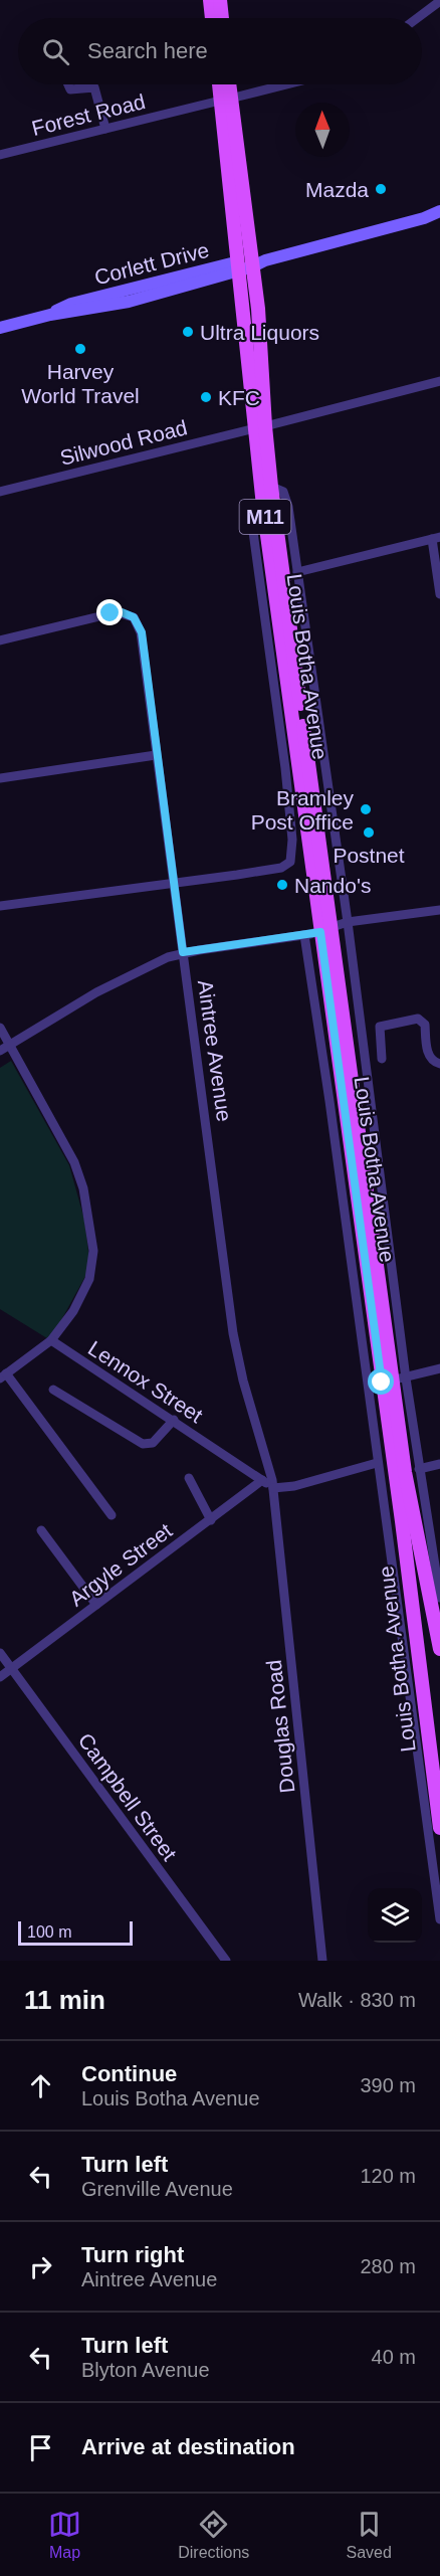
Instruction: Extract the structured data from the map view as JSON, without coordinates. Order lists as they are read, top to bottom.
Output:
{
  "streets": {
    "main road": ["Corlett Drive", "M11", "Louis Botha Avenue"],
    "street": [
      "Forest Road",
      "Silwood Road",
      "Aintree Avenue",
      "Lennox Street",
      "Argyle Street",
      "Douglas Road",
      "Campbell Street"
    ]
  },
  "crossings": [
    ["Forest Road", "Louis Botha Avenue"],
    ["Corlett Drive", "Louis Botha Avenue"],
    ["Silwood Road", "Louis Botha Avenue"],
    ["Louis Botha Avenue", "Aintree Avenue"],
    ["Aintree Avenue", "Lennox Street"],
    ["Aintree Avenue", "Douglas Road"],
    ["Lennox Street", "Argyle Street"],
    ["Lennox Street", "Douglas Road"],
    ["Argyle Street", "Campbell Street"]
  ],
  "places": [
    "Mazda",
    "Ultra Liquors",
    "Harvey World Travel",
    "KFC",
    "Bramley Post Office",
    "Postnet",
    "Nando's"
  ],
  "scale_bar": "100 m",
  "north": "top",
  "page": {
    "search": "Search here",
    "scale": "100 m",
    "heading": ["11 min", "Walk · 830 m"],
    "list": [
      ["Continue", "Louis Botha Avenue", "390 m"],
      ["Turn left", "Grenville Avenue", "120 m"],
      ["Turn right", "Aintree Avenue", "280 m"],
      ["Turn left", "Blyton Avenue", "40 m"],
      "Arrive at destination"
    ],
    "nav": ["Map", "Directions", "Saved"]
  }
}
